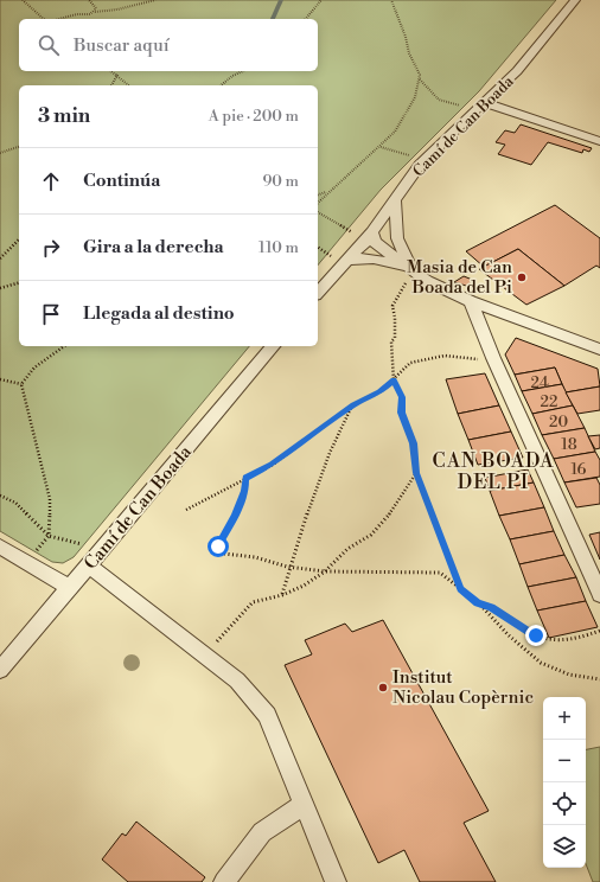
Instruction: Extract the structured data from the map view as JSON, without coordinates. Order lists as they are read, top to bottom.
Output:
{
  "streets": {
    "street": ["Camí de Can Boada"]
  },
  "districts": ["CAN BOADA DEL PI"],
  "places": ["Masia de Can Boada del Pi", "Institut Nicolau Copèrnic"],
  "house_numbers": [
    "24",
    "22",
    "20",
    "18",
    "16"
  ],
  "page": {
    "search": "Buscar aquí",
    "heading": ["3 min", "A pie · 200 m"],
    "list": [
      ["Continúa", "90 m"],
      ["Gira a la derecha", "110 m"],
      "Llegada al destino"
    ],
    "map_buttons": ["+", "−"]
  }
}
